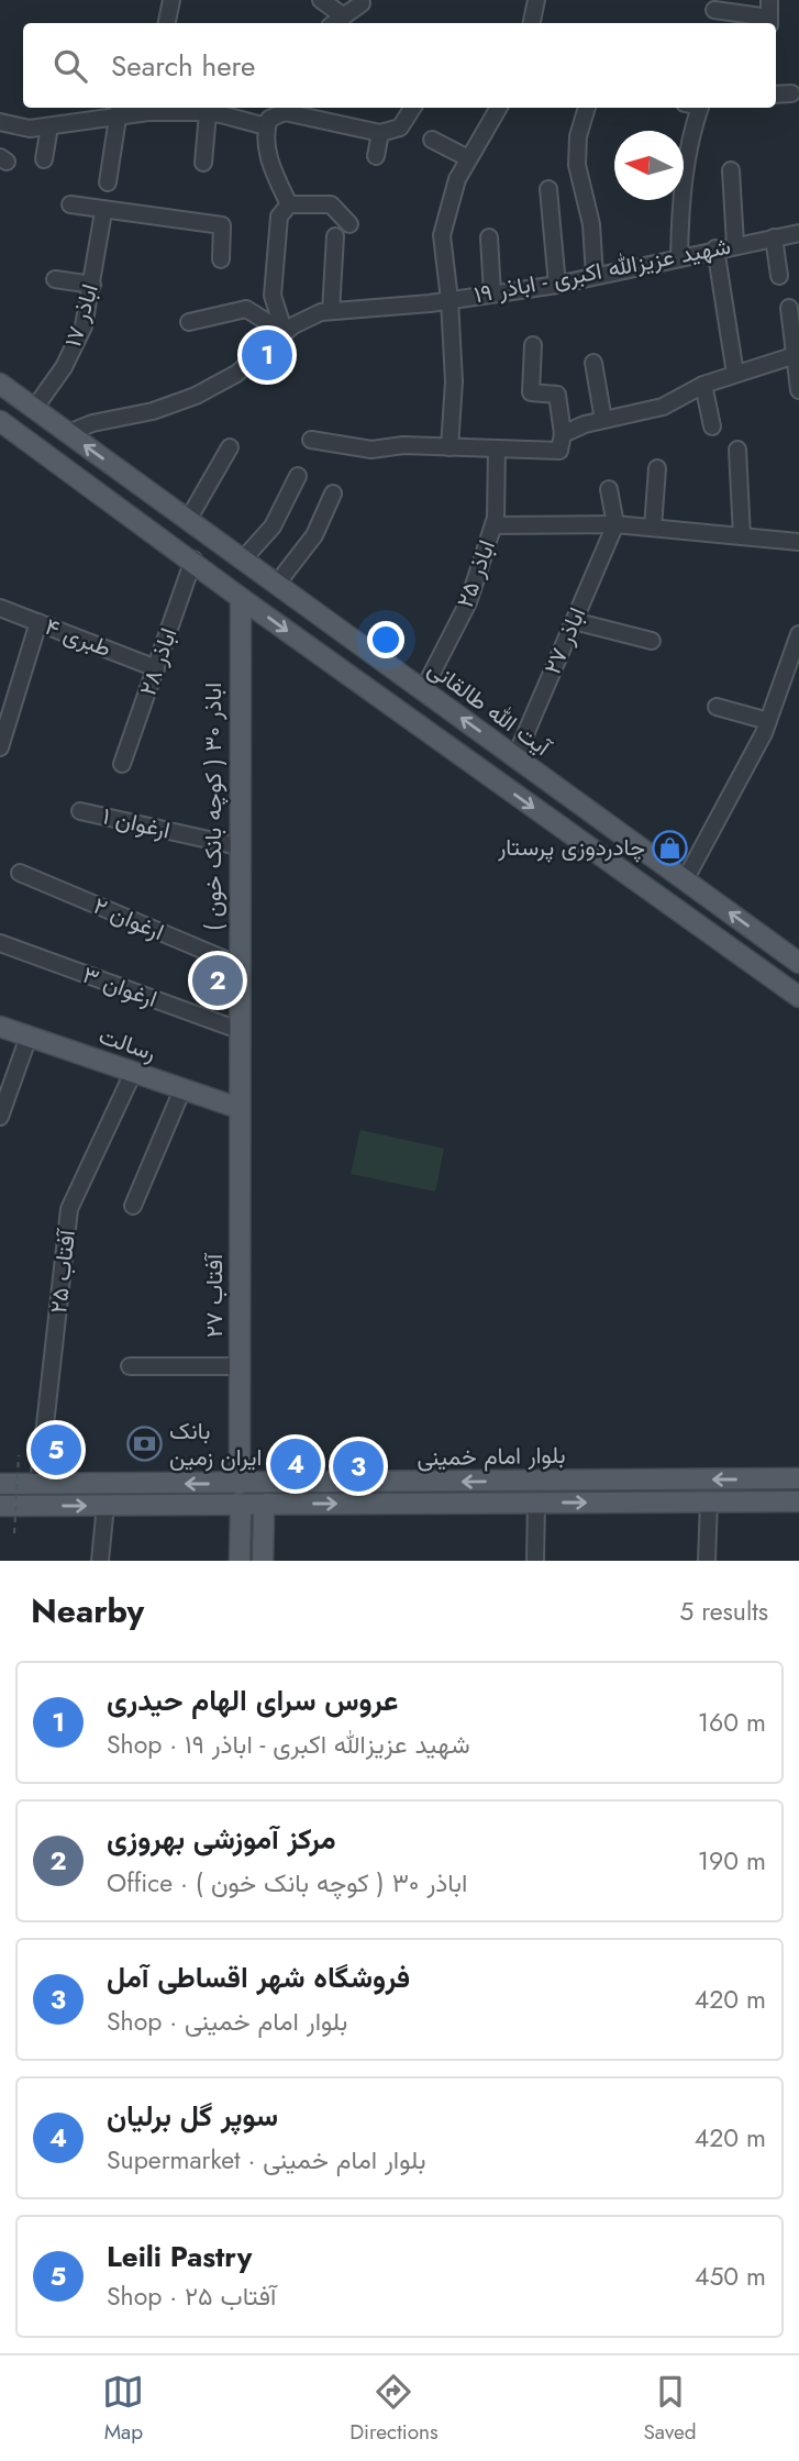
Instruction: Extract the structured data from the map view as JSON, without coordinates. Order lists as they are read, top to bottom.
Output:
{
  "streets": {
    "main road": [
      "آیت الله طالقانی",
      "اباذر ۳۰ ( کوچه بانک خون )",
      "رسالت",
      "آفتاب ۲۷",
      "بلوار امام خمینی"
    ],
    "street": [
      "شهید عزیزالله اکبری - اباذر ۱۹",
      "اباذر ۱۷",
      "اباذر ۲۵",
      "طبری ۴",
      "اباذر ۲۷",
      "اباذر ۲۸",
      "ارغوان ۱",
      "ارغوان ۲",
      "ارغوان ۳",
      "آفتاب ۲۵"
    ]
  },
  "crossings": [
    ["شهید عزیزالله اکبری - اباذر ۱۹", "آیت الله طالقانی"],
    ["اباذر ۱۷", "آیت الله طالقانی"],
    ["اباذر ۲۵", "آیت الله طالقانی"],
    ["طبری ۴", "اباذر ۲۸"],
    ["اباذر ۲۷", "آیت الله طالقانی"],
    ["اباذر ۳۰ ( کوچه بانک خون )", "ارغوان ۱"],
    ["اباذر ۳۰ ( کوچه بانک خون )", "ارغوان ۲"],
    ["اباذر ۳۰ ( کوچه بانک خون )", "ارغوان ۳"],
    ["اباذر ۳۰ ( کوچه بانک خون )", "رسالت"],
    ["اباذر ۳۰ ( کوچه بانک خون )", "آفتاب ۲۷"],
    ["رسالت", "آفتاب ۲۵"],
    ["رسالت", "آفتاب ۲۷"],
    ["آفتاب ۲۵", "بلوار امام خمینی"],
    ["آفتاب ۲۷", "بلوار امام خمینی"]
  ],
  "places": {
    "shop": ["چادردوزی پرستار"],
    "bank": ["بانک ایران زمین"]
  },
  "north": "left",
  "page": {
    "search": "Search here",
    "pins": [
      "1",
      "2",
      "5",
      "4",
      "3"
    ],
    "heading": ["Nearby", "5 results"],
    "list": [
      {
        "mark": "1",
        "name": "عروس سرای الهام حیدری",
        "note": "Shop · شهید عزیزالله اکبری - اباذر ۱۹",
        "value": "160 m"
      },
      {
        "mark": "2",
        "name": "مرکز آموزشی بهروزی",
        "note": "Office · اباذر ۳۰ ( کوچه بانک خون )",
        "value": "190 m"
      },
      {
        "mark": "3",
        "name": "فروشگاه شهر اقساطی آمل",
        "note": "Shop · بلوار امام خمینی",
        "value": "420 m"
      },
      {
        "mark": "4",
        "name": "سوپر گل برلیان",
        "note": "Supermarket · بلوار امام خمینی",
        "value": "420 m"
      },
      {
        "mark": "5",
        "name": "Leili Pastry",
        "note": "Shop · آفتاب ۲۵",
        "value": "450 m"
      }
    ],
    "nav": ["Map", "Directions", "Saved"]
  }
}
